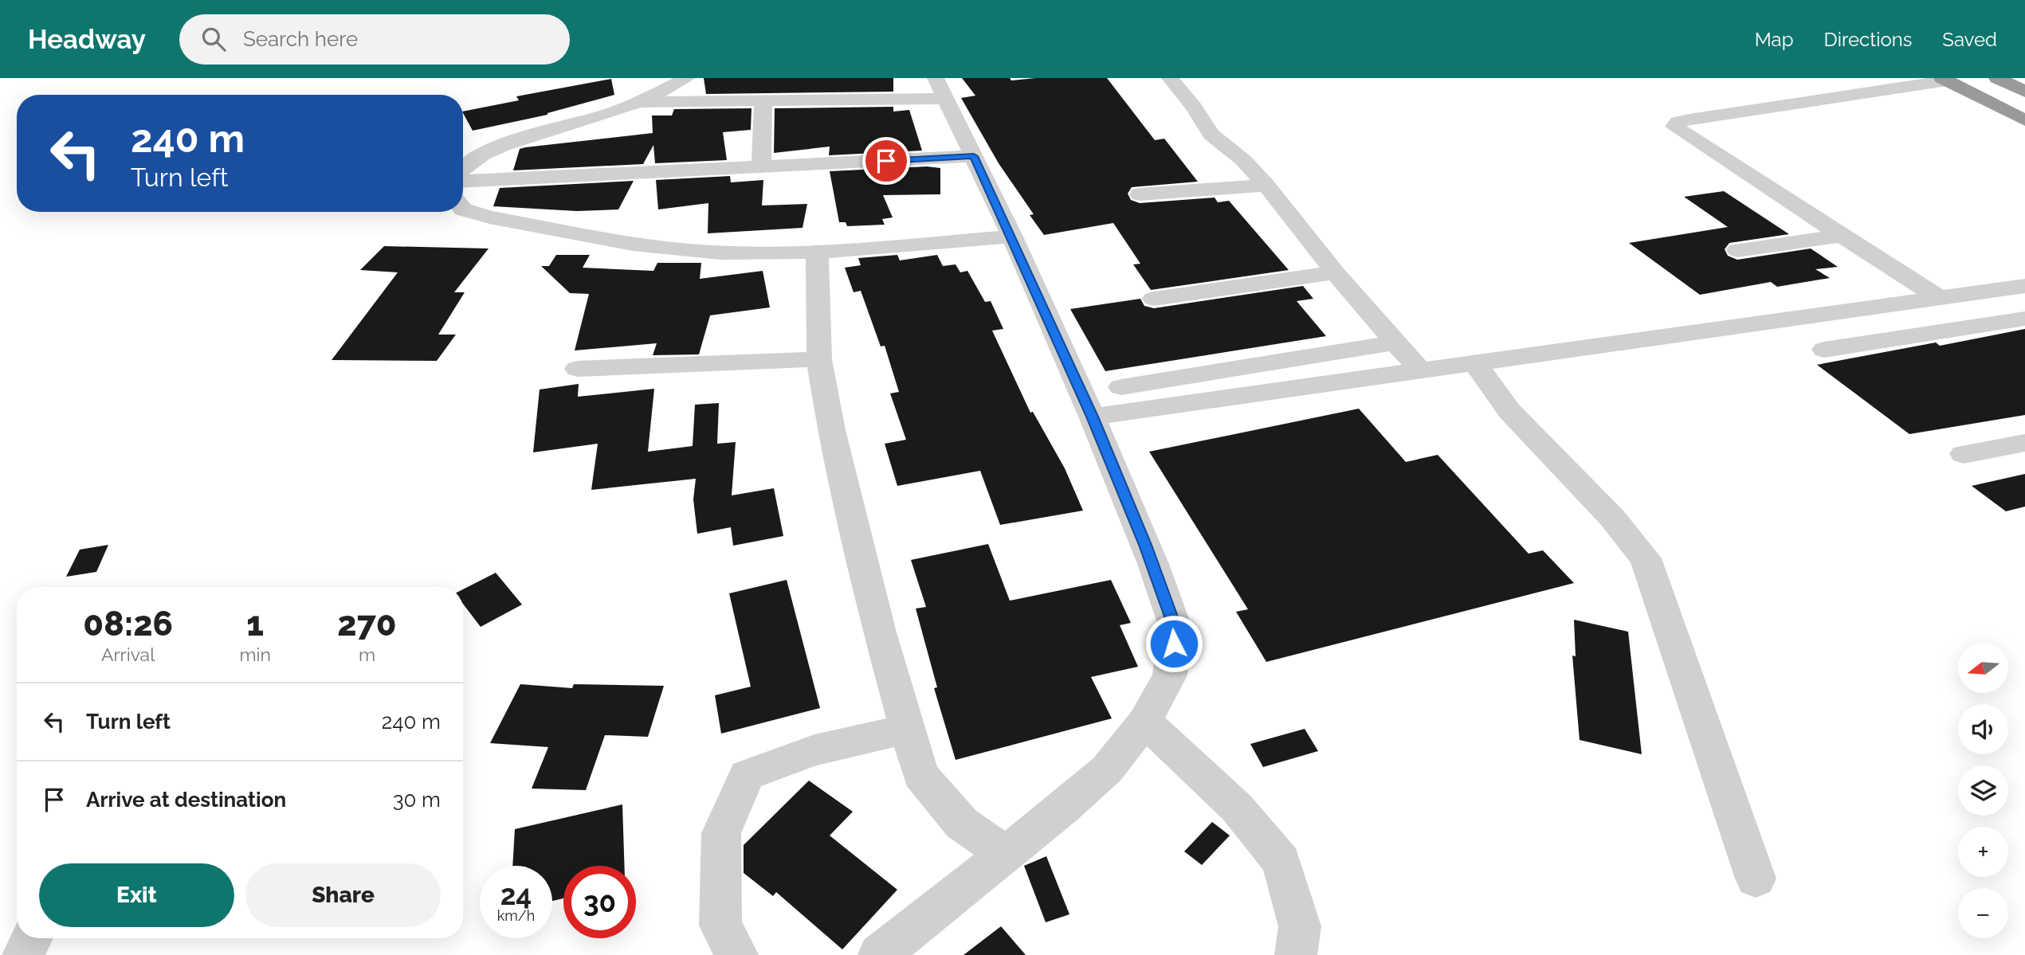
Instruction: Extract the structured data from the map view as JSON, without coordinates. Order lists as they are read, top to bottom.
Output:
{
  "north": "left",
  "page": {
    "header": "Headway",
    "search": "Search here",
    "nav": ["Map", "Directions", "Saved"],
    "turn": ["240 m", "Turn left"],
    "eta": [
      "08:26",
      "Arrival",
      "1",
      "min",
      "270",
      "m"
    ],
    "map_buttons": ["+", "−"],
    "list": [
      {
        "name": "Turn left",
        "value": "240 m"
      },
      {
        "name": "Arrive at destination",
        "value": "30 m"
      }
    ],
    "buttons": ["Exit", "Share"],
    "speed": "24 km/h",
    "limit": "30"
  }
}
